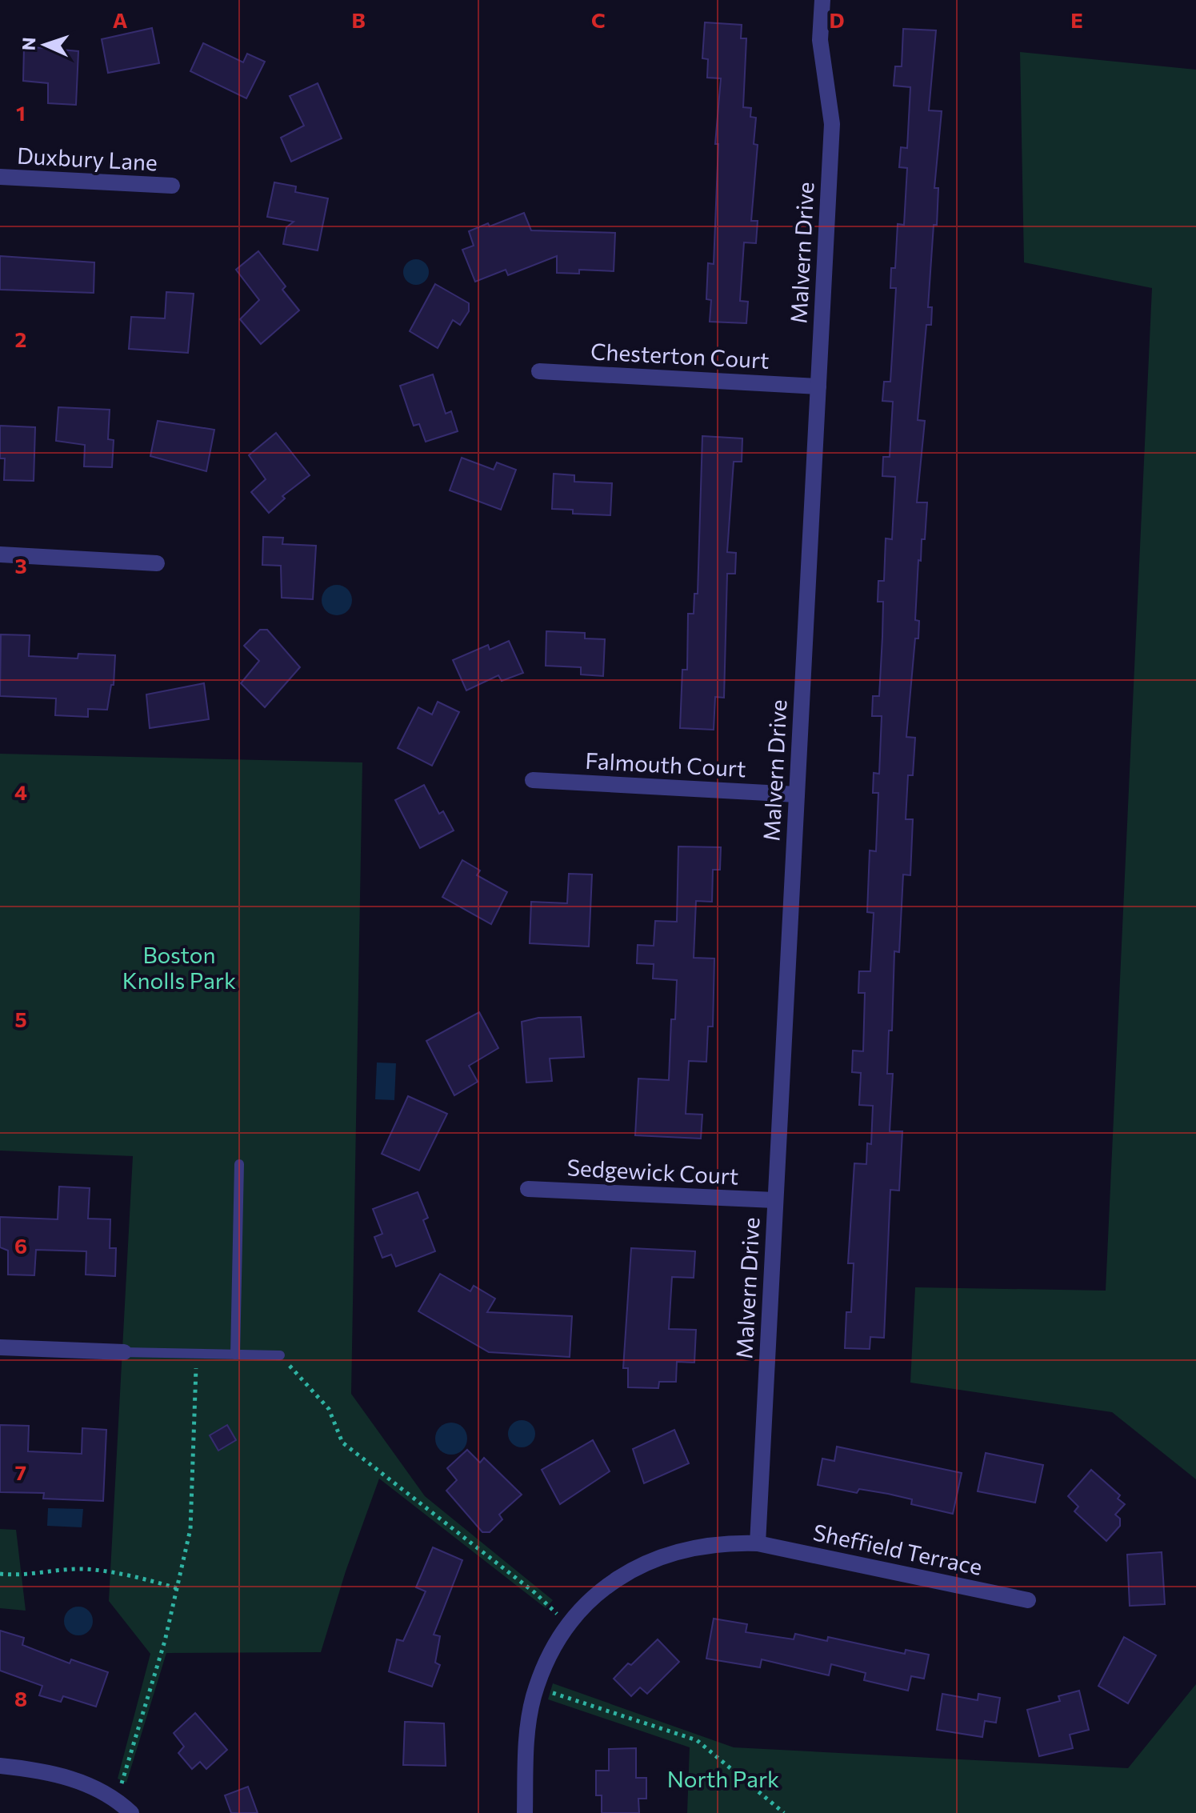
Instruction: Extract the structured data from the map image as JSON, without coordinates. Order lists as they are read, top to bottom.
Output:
{
  "streets": {
    "street": [
      "Duxbury Lane",
      "Malvern Drive",
      "Chesterton Court",
      "Falmouth Court",
      "Sedgewick Court",
      "Sheffield Terrace"
    ]
  },
  "crossings": [
    ["Malvern Drive", "Chesterton Court"],
    ["Malvern Drive", "Falmouth Court"],
    ["Malvern Drive", "Sedgewick Court"],
    ["Malvern Drive", "Sheffield Terrace"]
  ],
  "parks": ["Boston Knolls Park", "North Park"],
  "north": "left",
  "grid": {
    "columns": [
      "A",
      "B",
      "C",
      "D",
      "E"
    ],
    "rows": [
      "1",
      "2",
      "3",
      "4",
      "5",
      "6",
      "7",
      "8"
    ]
  }
}
